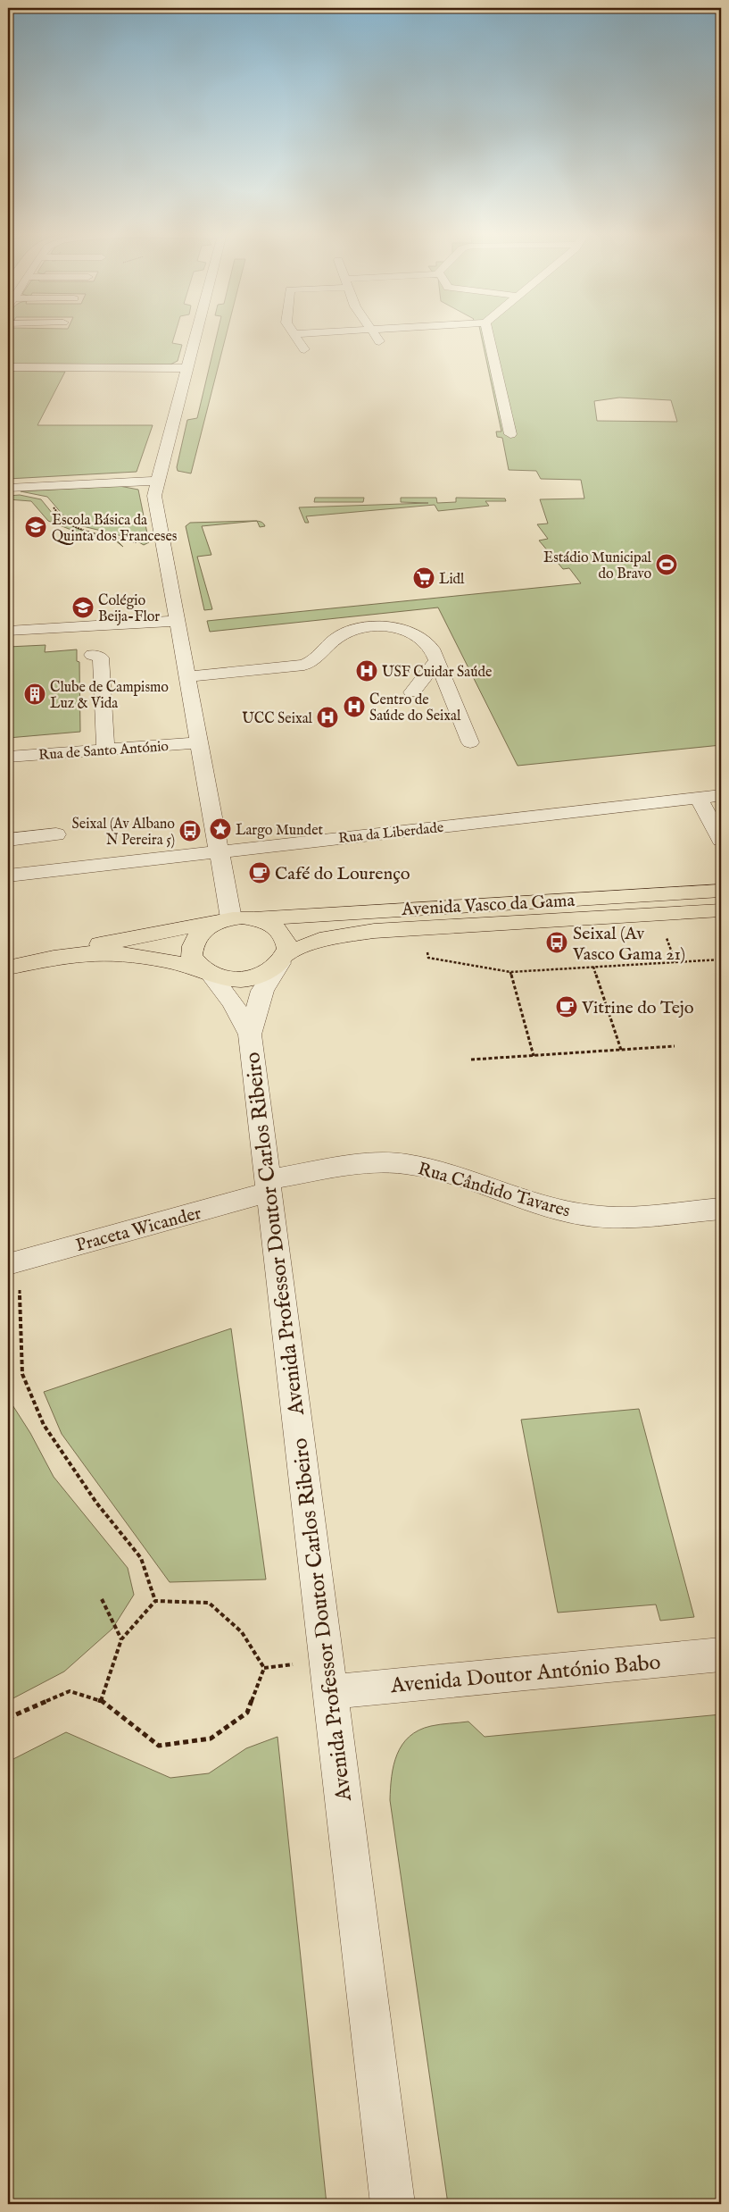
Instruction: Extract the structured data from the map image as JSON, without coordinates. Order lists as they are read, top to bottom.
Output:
{
  "streets": {
    "main road": ["Avenida Vasco da Gama"],
    "street": [
      "Rua de Santo António",
      "Rua da Liberdade",
      "Rua Cândido Tavares",
      "Praceta Wicander",
      "Avenida Professor Doutor Carlos Ribeiro",
      "Avenida Doutor António Babo"
    ]
  },
  "crossings": [
    ["Rua Cândido Tavares", "Praceta Wicander"],
    ["Rua Cândido Tavares", "Avenida Professor Doutor Carlos Ribeiro"],
    ["Praceta Wicander", "Avenida Professor Doutor Carlos Ribeiro"],
    ["Avenida Professor Doutor Carlos Ribeiro", "Avenida Doutor António Babo"]
  ],
  "places": {
    "school or university": ["Escola Básica da Quinta dos Franceses", "Colégio Beija-Flor"],
    "sports": ["Estádio Municipal do Bravo"],
    "supermarket": ["Lidl"],
    "hospital": ["USF Cuidar Saúde", "Centro de Saúde do Seixal", "UCC Seixal"],
    "building": ["Clube de Campismo Luz & Vida"],
    "place": ["Largo Mundet"],
    "bus stop": ["Seixal (Av Albano N Pereira 5)", "Seixal (Av Vasco Gama 21)"],
    "cafe": ["Café do Lourenço", "Vitrine do Tejo"]
  }
}
